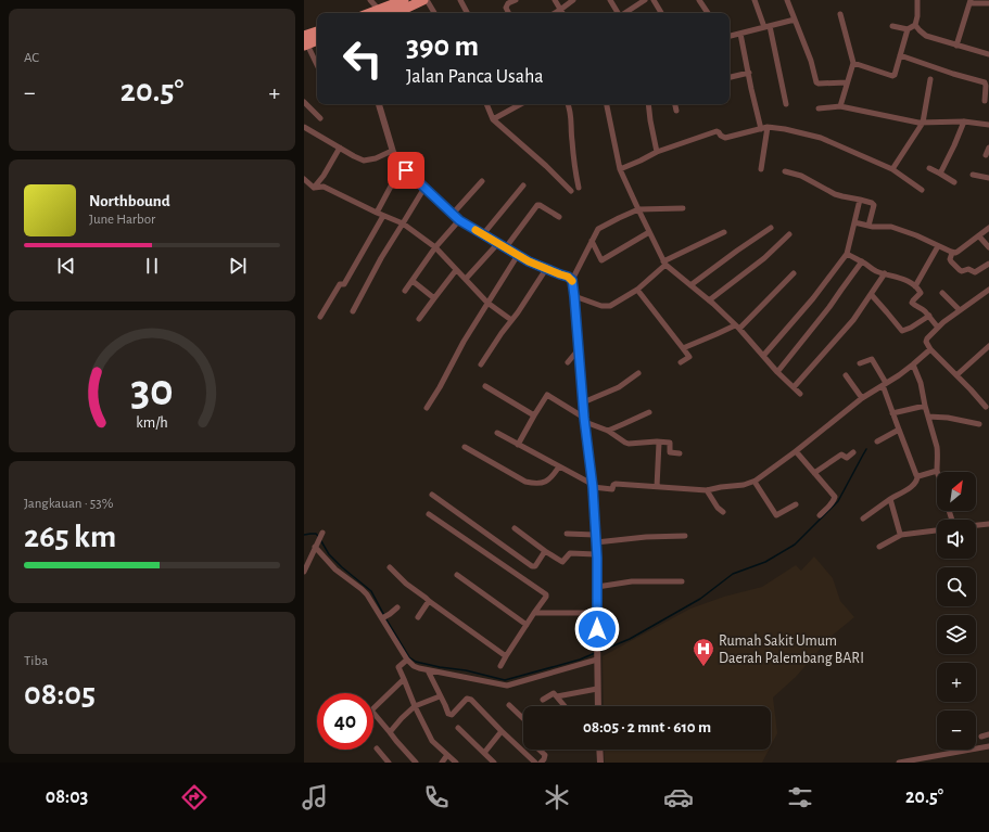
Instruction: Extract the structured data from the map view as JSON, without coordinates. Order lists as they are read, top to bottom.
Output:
{
  "places": {
    "hospital": ["Rumah Sakit Umum Daerah Palembang BARI"]
  },
  "north": "top right",
  "page": {
    "tile": [
      "AC",
      ["Jangkauan · 53%", "265 km"],
      ["Tiba", "08:05"]
    ],
    "turn": ["390 m", "Jalan Panca Usaha"],
    "heat": ["−", "20.5°", "+"],
    "song": ["Northbound", "June Harbor"],
    "map_buttons": ["+", "−"],
    "limit": "40",
    "trip": "08:05 · 2 mnt · 610 m",
    "tabs": ["08:03", "20.5°"],
    "gauge": ["30", "km/h"]
  }
}
